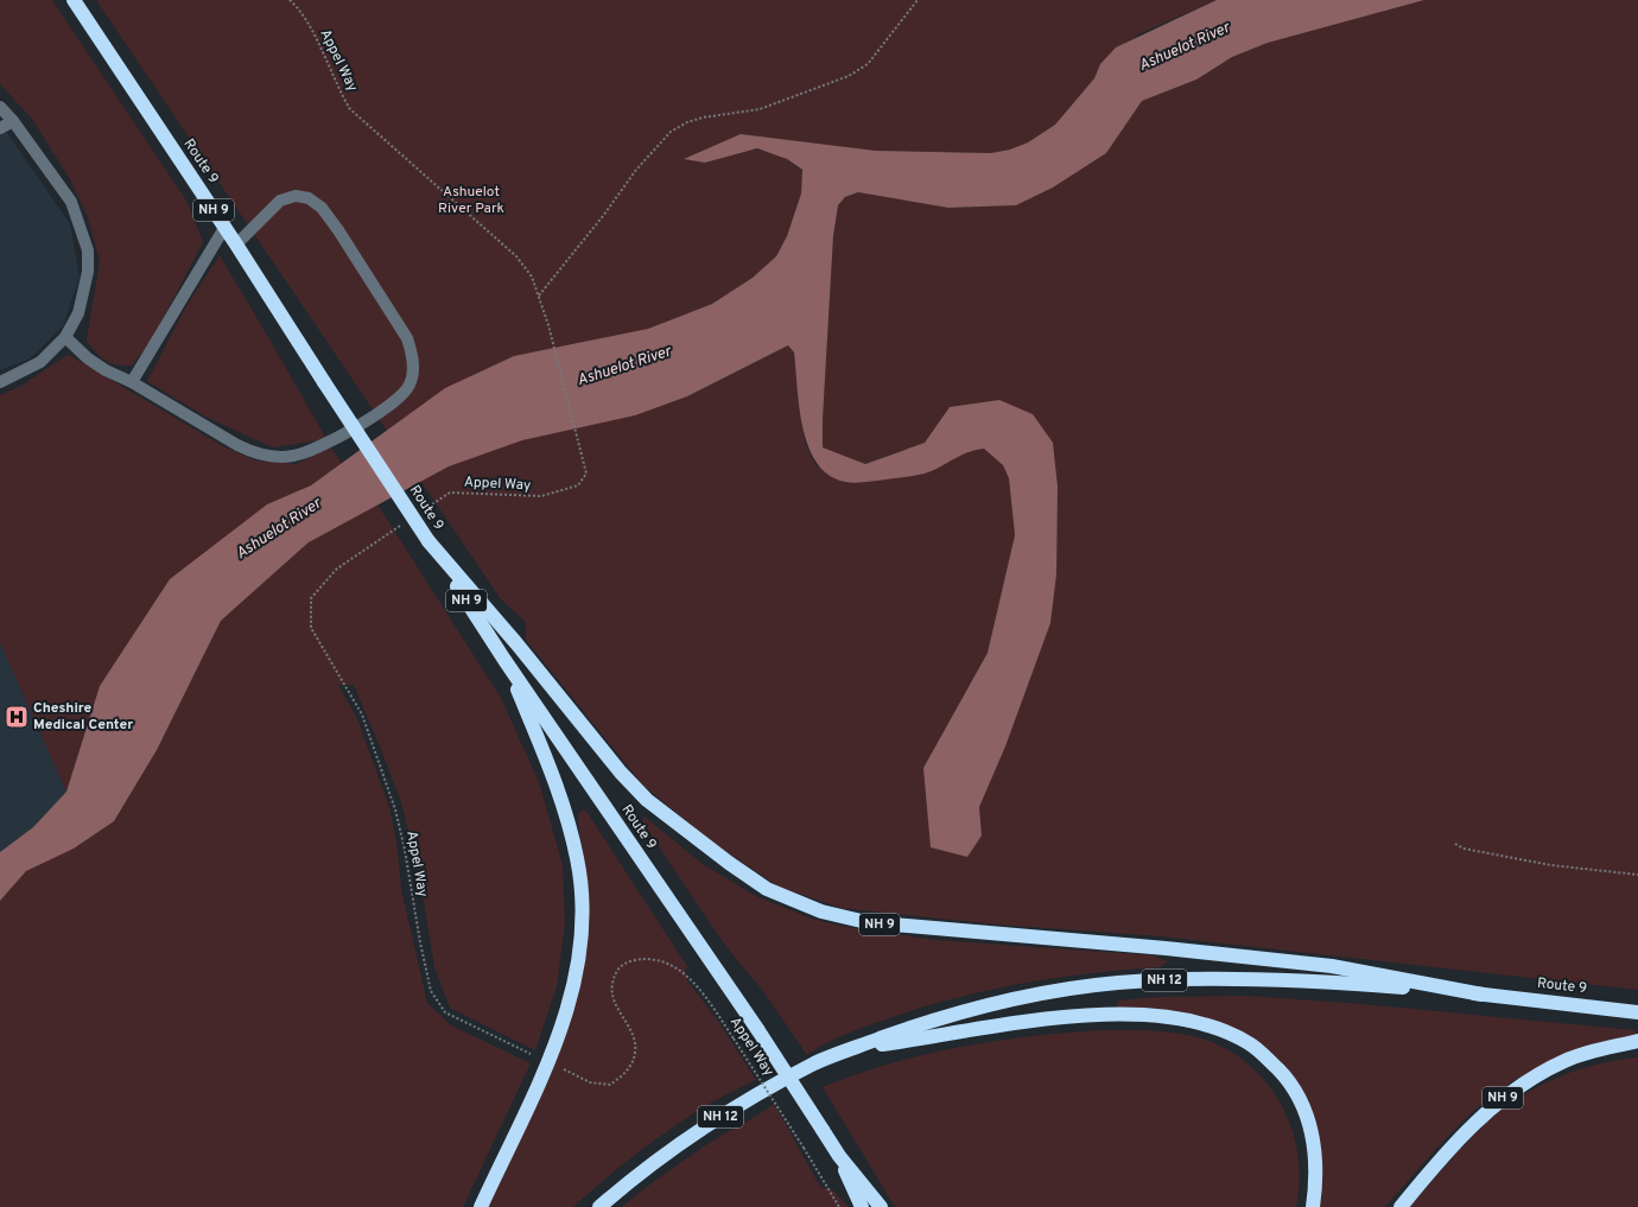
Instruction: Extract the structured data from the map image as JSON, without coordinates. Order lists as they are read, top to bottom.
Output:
{
  "streets": {
    "highway": ["Route 9", "NH 9", "NH 12"],
    "path": ["Appel Way"]
  },
  "crossings": [
    ["Route 9", "NH 9"],
    ["Route 9", "NH 12"],
    ["NH 9", "NH 12"]
  ],
  "water": ["Ashuelot River"],
  "parks": ["Ashuelot River Park"],
  "places": {
    "hospital": ["Cheshire Medical Center"]
  }
}
